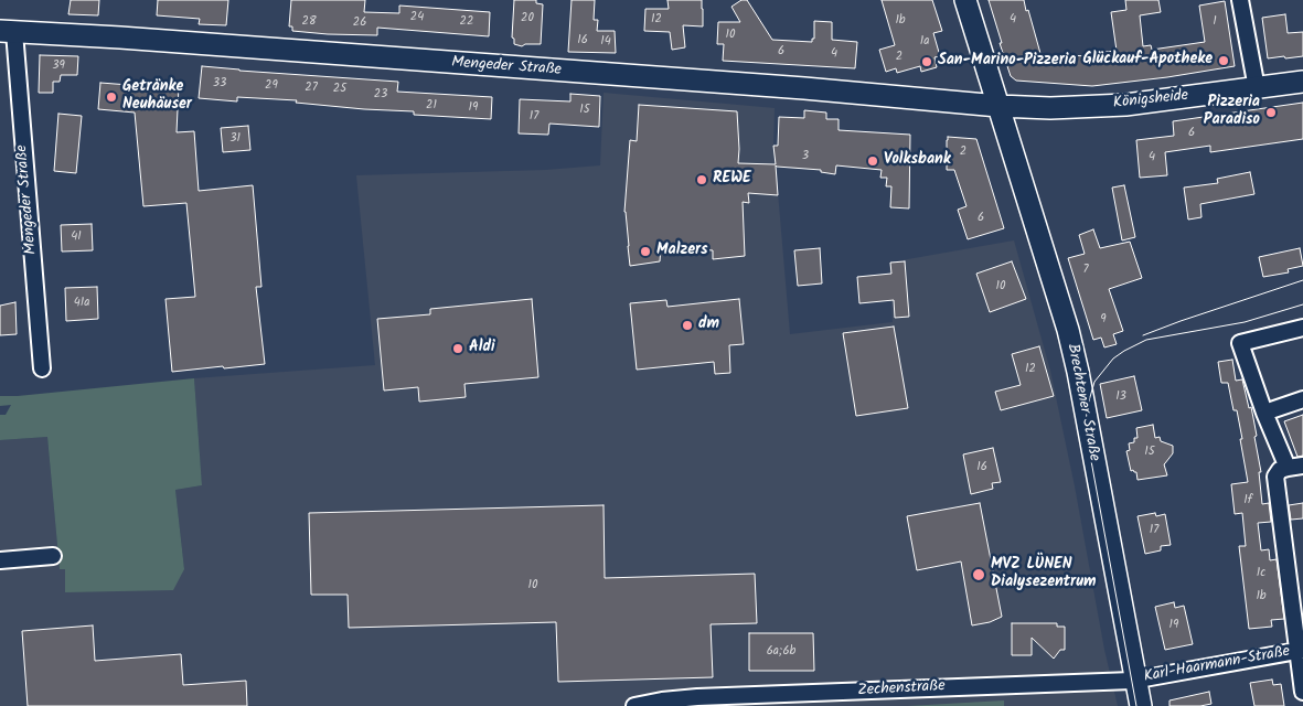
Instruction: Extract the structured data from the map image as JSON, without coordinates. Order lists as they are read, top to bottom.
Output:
{
  "streets": {
    "main road": ["Mengeder Straße", "Königsheide", "Brechtener Straße"],
    "street": ["Karl-Haarmann-Straße", "Zechenstraße"]
  },
  "crossings": [
    ["Mengeder Straße", "Königsheide"],
    ["Mengeder Straße", "Brechtener Straße"],
    ["Königsheide", "Brechtener Straße"],
    ["Brechtener Straße", "Karl-Haarmann-Straße"],
    ["Brechtener Straße", "Zechenstraße"],
    ["Karl-Haarmann-Straße", "Zechenstraße"]
  ],
  "places": [
    "Glückauf-Apotheke",
    "San-Marino-Pizzeria",
    "Getränke Neuhäuser",
    "Pizzeria Paradiso",
    "Volksbank",
    "REWE",
    "Malzers",
    "dm",
    "Aldi",
    "MVZ LÜNEN Dialysezentrum"
  ],
  "house_numbers": [
    "24",
    "20",
    "12",
    "4",
    "1b",
    "28",
    "22",
    "1",
    "26",
    "10",
    "16",
    "14",
    "1a",
    "6",
    "4",
    "2",
    "39",
    "33",
    "29",
    "27",
    "25",
    "23",
    "21",
    "19",
    "15",
    "17",
    "6",
    "31",
    "2",
    "3",
    "4",
    "6",
    "41",
    "7",
    "10",
    "41a",
    "9",
    "12",
    "13",
    "15",
    "16",
    "1f",
    "17",
    "1c",
    "10",
    "1b",
    "19",
    "6a;6b"
  ]
}
